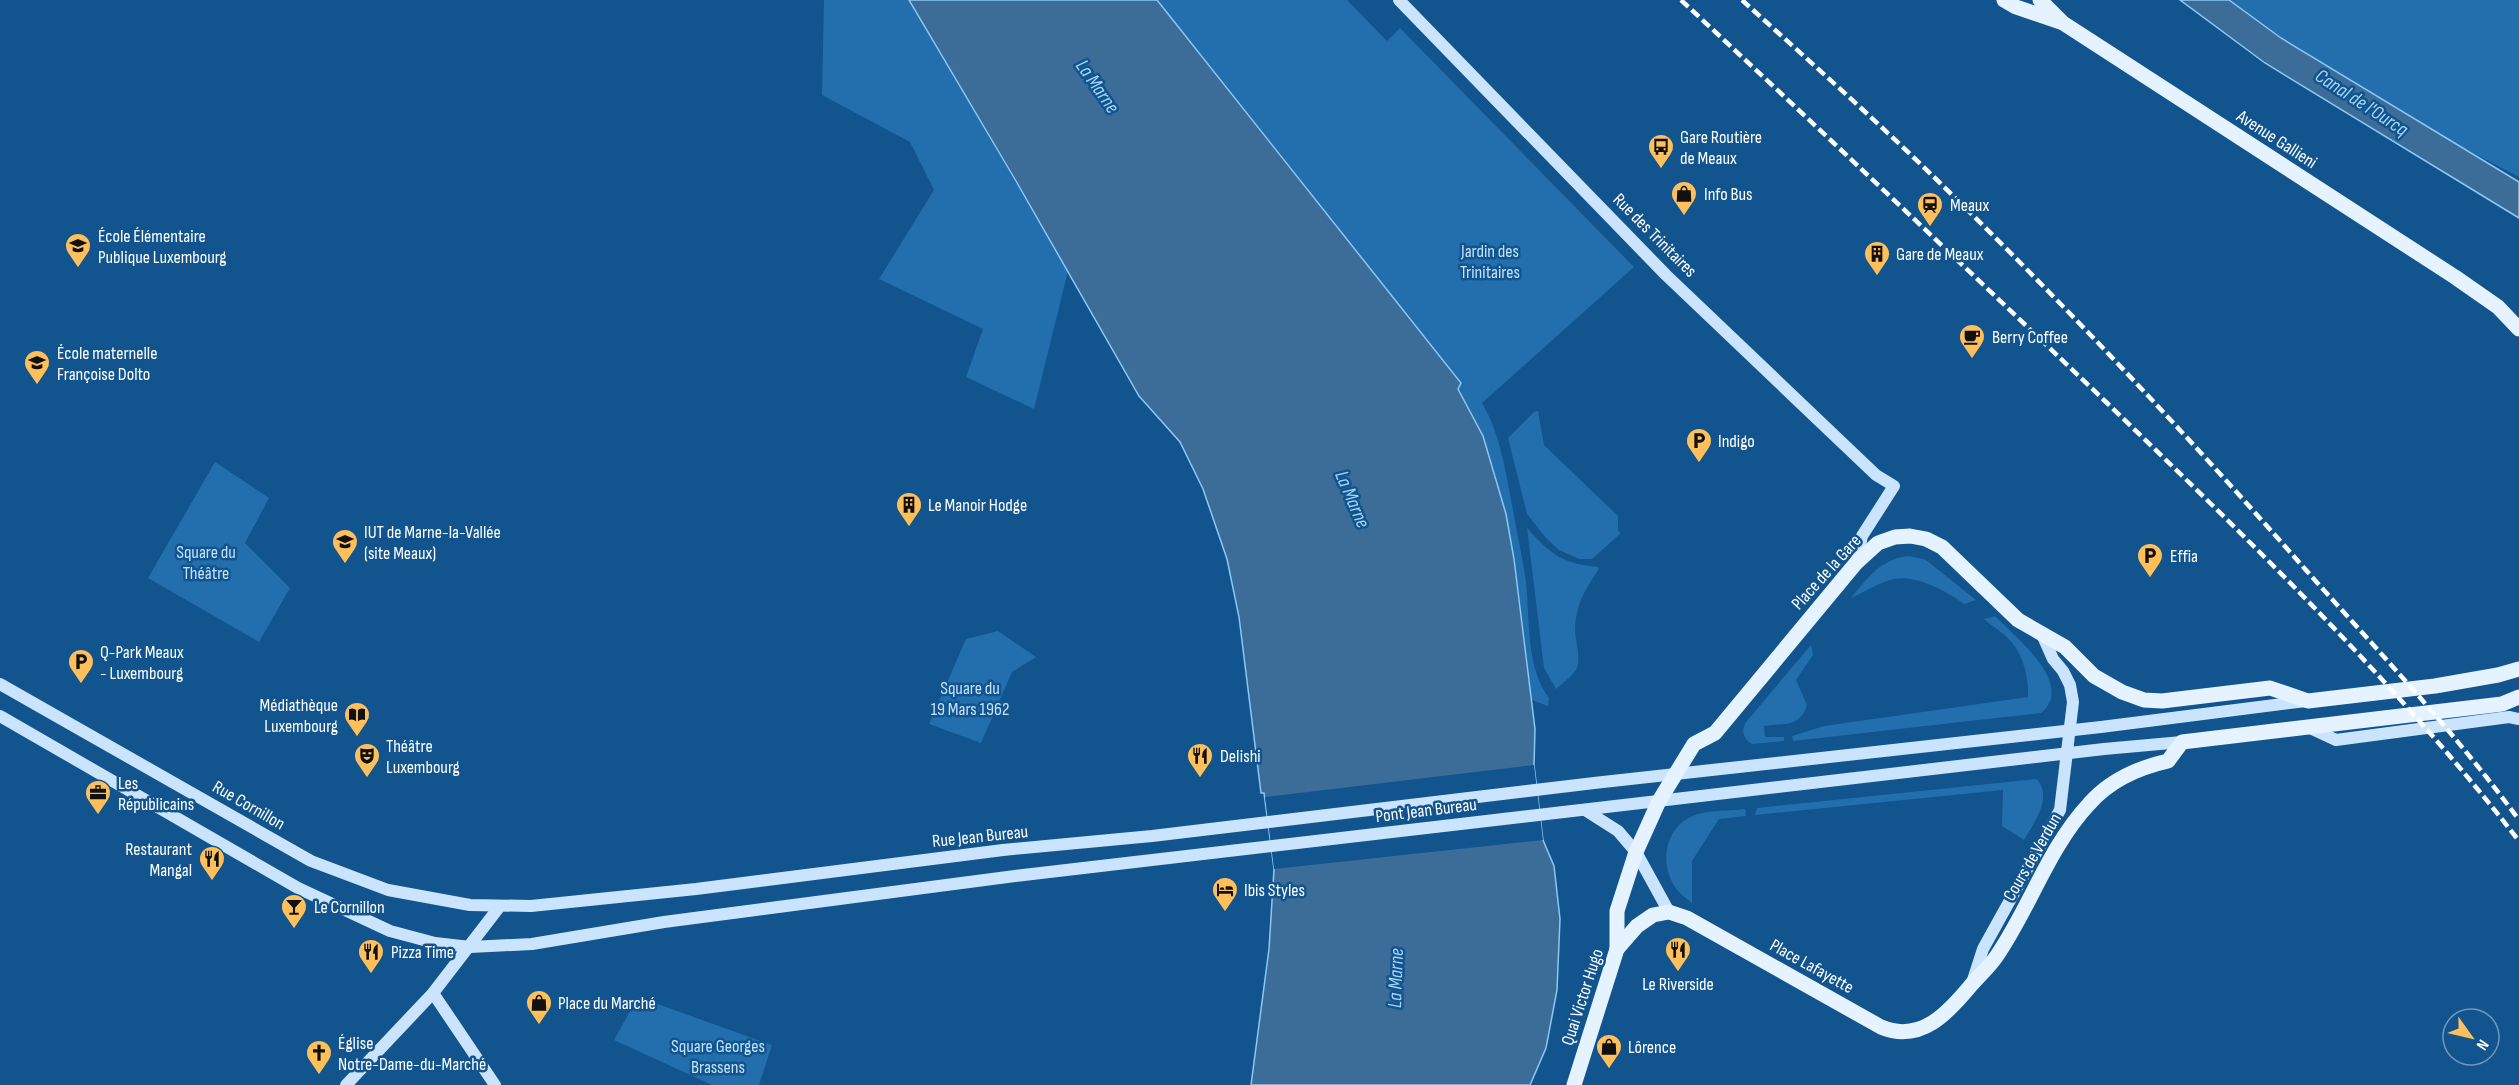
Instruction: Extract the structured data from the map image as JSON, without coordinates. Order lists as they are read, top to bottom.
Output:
{
  "streets": {
    "main road": [
      "Avenue Gallieni",
      "Rue des Trinitaires",
      "Place de la Gare",
      "Rue Cornillon",
      "Pont Jean Bureau",
      "Rue Jean Bureau",
      "Cours de Verdun",
      "Place Lafayette",
      "Quai Victor Hugo"
    ]
  },
  "crossings": [
    ["Rue des Trinitaires", "Place de la Gare"],
    ["Place de la Gare", "Pont Jean Bureau"],
    ["Rue Cornillon", "Rue Jean Bureau"],
    ["Pont Jean Bureau", "Rue Jean Bureau"],
    ["Pont Jean Bureau", "Cours de Verdun"],
    ["Cours de Verdun", "Place Lafayette"],
    ["Place Lafayette", "Quai Victor Hugo"]
  ],
  "water": ["La Marne", "Canal de l'Ourcq"],
  "parks": [
    "Jardin des Trinitaires",
    "Square du Théâtre",
    "Square du 19 Mars 1962",
    "Square Georges Brassens"
  ],
  "places": {
    "bus stop": ["Gare Routière de Meaux"],
    "shop": ["Info Bus", "Place du Marché", "Lôrence"],
    "station": ["Meaux"],
    "school or university": ["École Élémentaire Publique Luxembourg", "École maternelle Françoise Dolto", "IUT de Marne-la-Vallée (site Meaux)"],
    "building": ["Gare de Meaux", "Le Manoir Hodge"],
    "cafe": ["Berry Coffee"],
    "parking": ["Indigo", "Effia", "Q-Park Meaux - Luxembourg"],
    "library": ["Médiathèque Luxembourg"],
    "theatre": ["Théâtre Luxembourg"],
    "restaurant": [
      "Delishi",
      "Restaurant Mangal",
      "Le Riverside",
      "Pizza Time"
    ],
    "office": ["Les Républicains"],
    "hotel": ["Ibis Styles"],
    "bar": ["Le Cornillon"],
    "church": ["Église Notre-Dame-du-Marché"]
  },
  "north": "bottom right"
}
